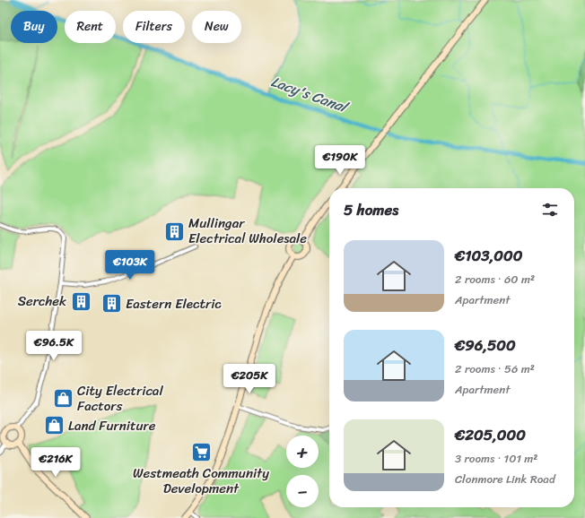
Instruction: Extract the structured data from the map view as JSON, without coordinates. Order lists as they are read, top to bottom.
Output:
{
  "water": ["Lacy's Canal"],
  "places": {
    "building": ["Mullingar Electrical Wholesale", "Serchek", "Eastern Electric"],
    "shop": ["City Electrical Factors", "Land Furniture"],
    "supermarket": ["Westmeath Community Development"]
  },
  "page": {
    "chip": [
      "Buy",
      "Rent",
      "Filters",
      "New"
    ],
    "price": [
      "€190K",
      "€103K",
      "€96.5K",
      "€205K",
      "€216K"
    ],
    "heading": "5 homes",
    "list": [
      {
        "name": "€103,000",
        "note": "2 rooms · 60 m² · Apartment"
      },
      {
        "name": "€96,500",
        "note": "2 rooms · 56 m² · Apartment"
      },
      {
        "name": "€205,000",
        "note": "3 rooms · 101 m² · Clonmore Link Road"
      }
    ],
    "map_buttons": ["+", "−"]
  }
}
